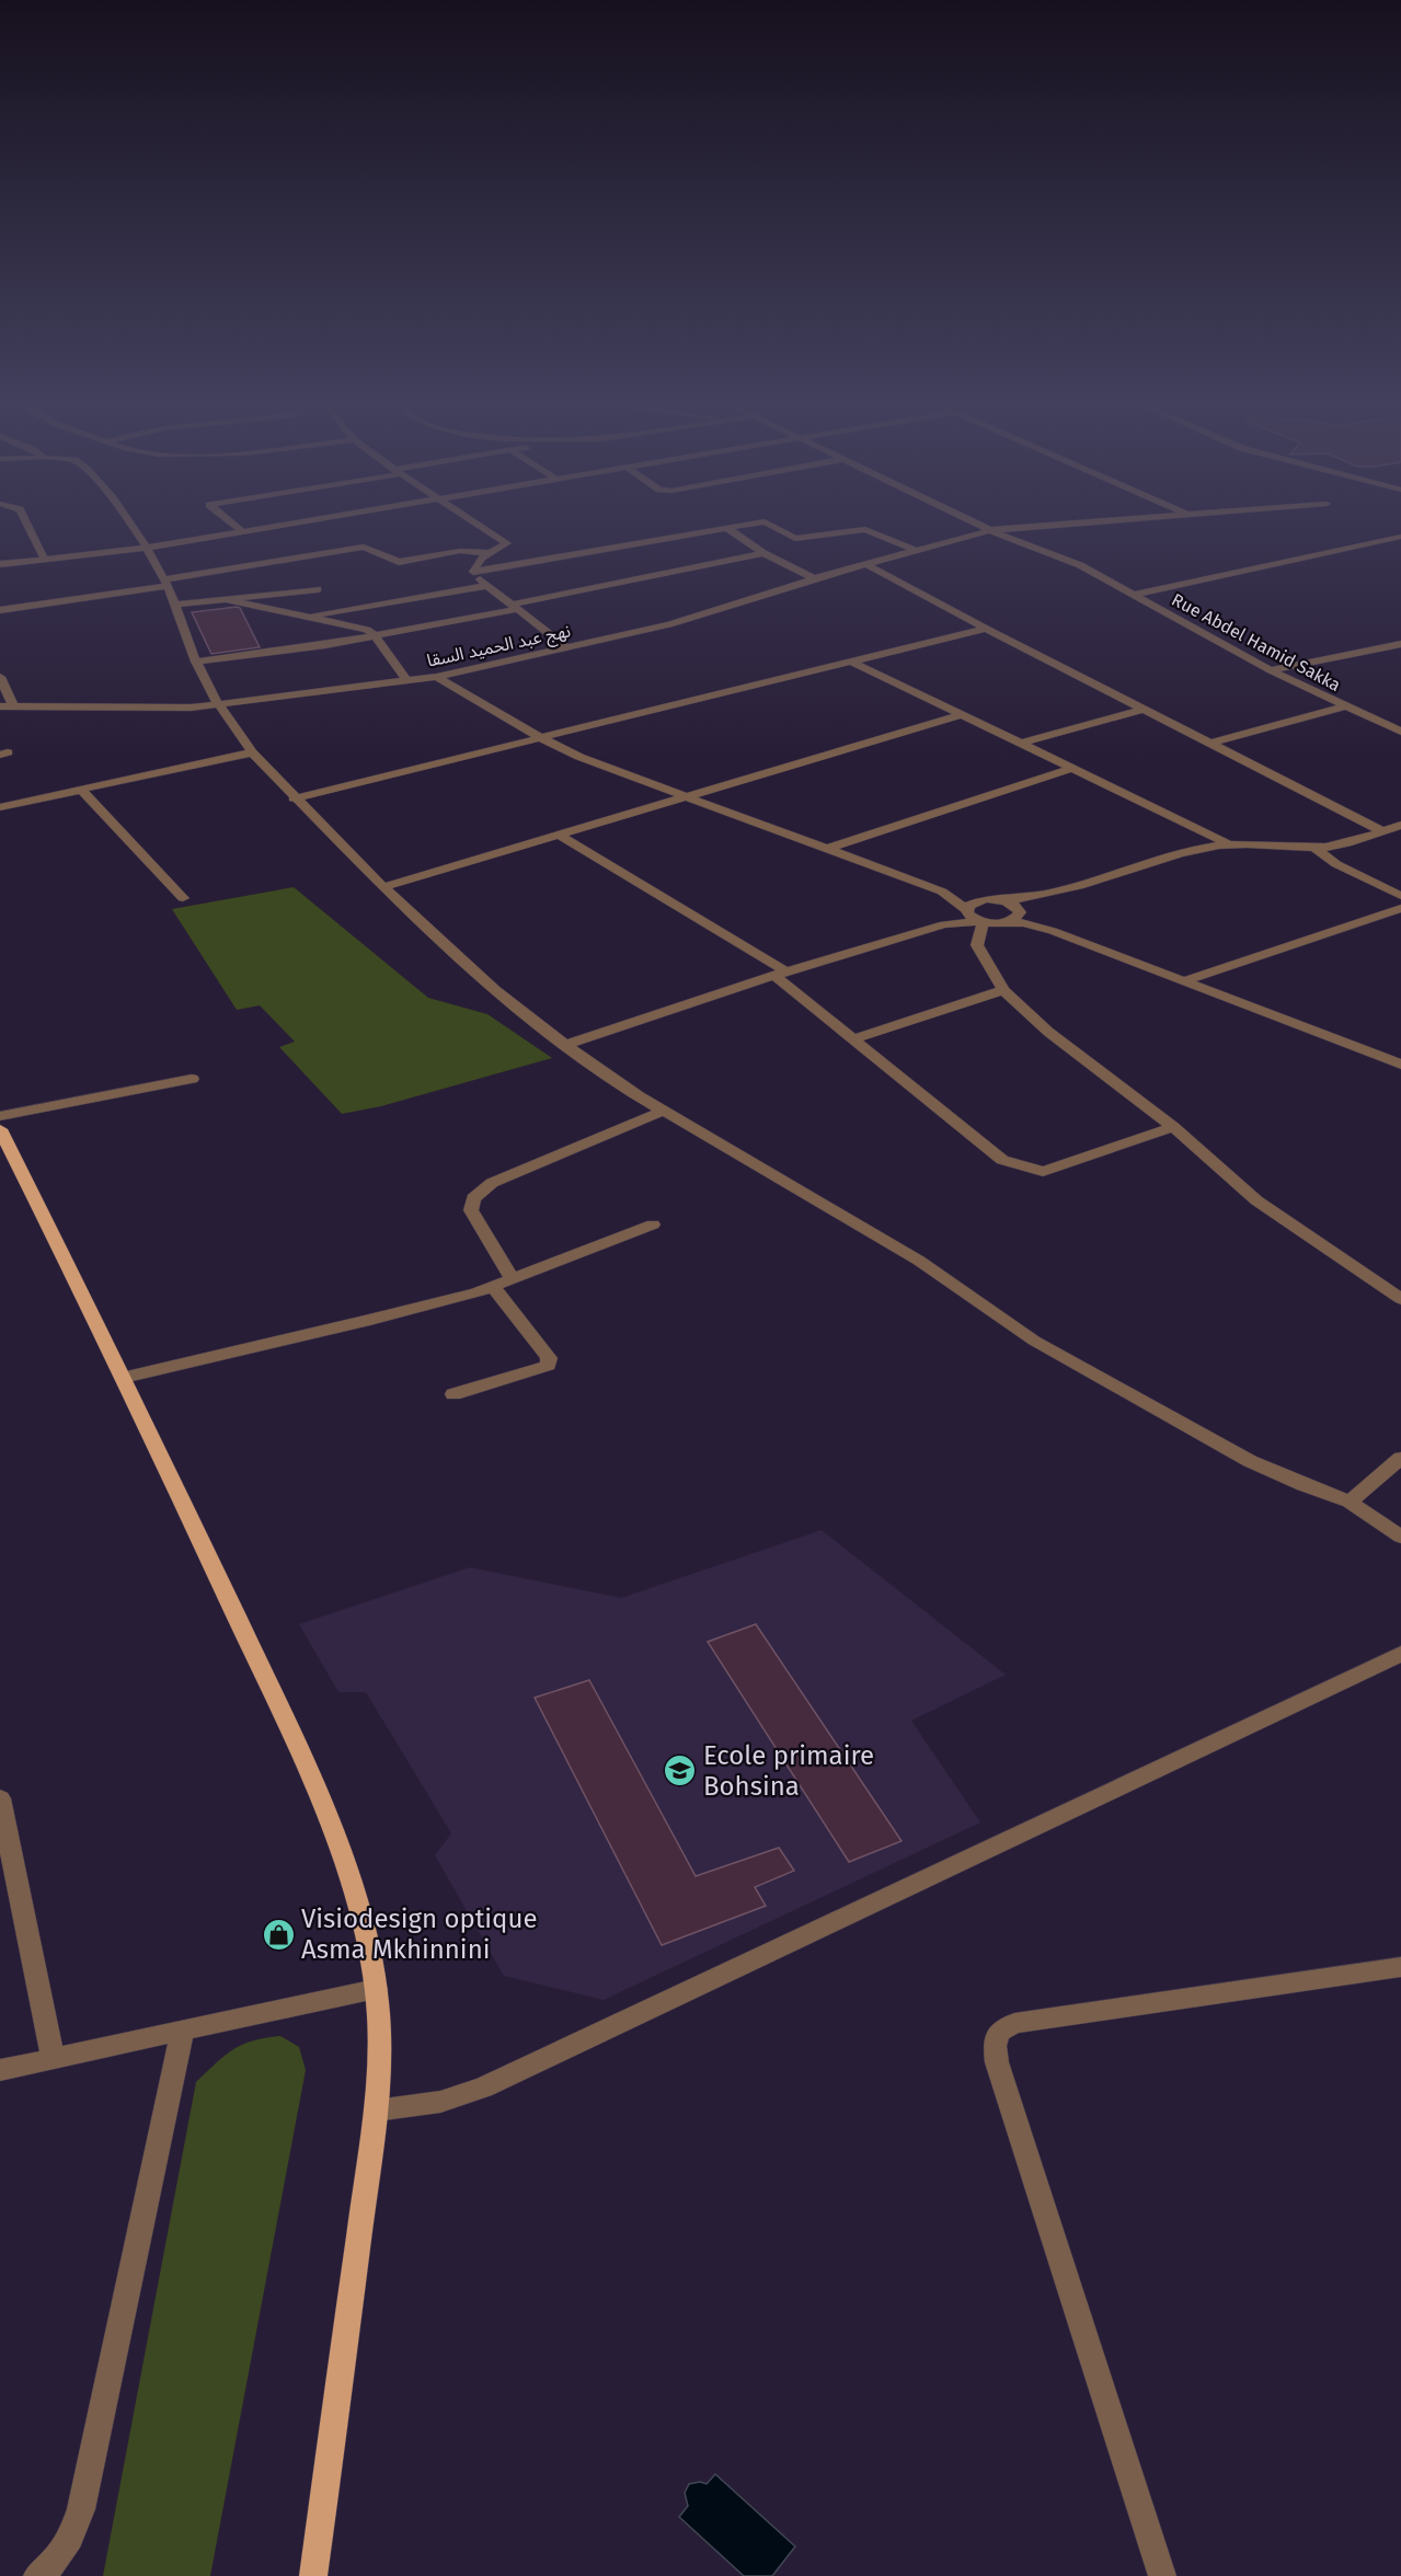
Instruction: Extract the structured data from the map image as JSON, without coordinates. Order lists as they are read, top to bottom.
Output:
{
  "streets": {
    "street": ["Rue Abdel Hamid Sakka", "نهج عبد الحميد السقا"]
  },
  "crossings": [
    ["Rue Abdel Hamid Sakka", "نهج عبد الحميد السقا"]
  ],
  "places": {
    "school or university": ["Ecole primaire Bohsina"],
    "shop": ["Visiodesign optique Asma Mkhinnini"]
  }
}
